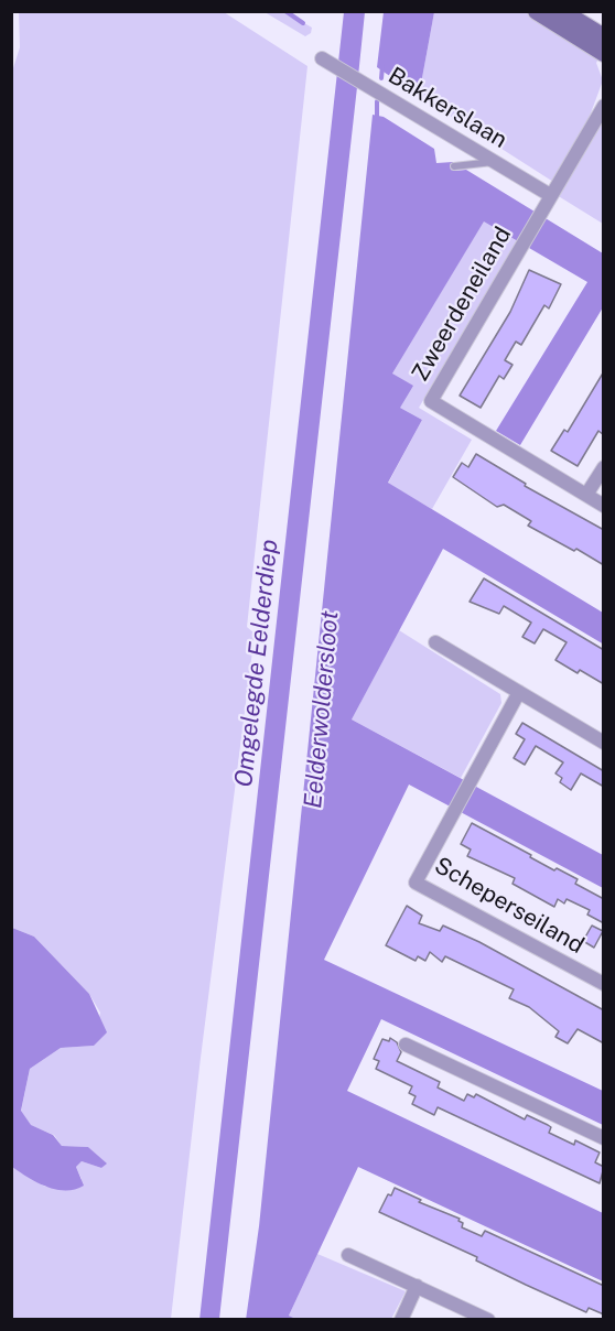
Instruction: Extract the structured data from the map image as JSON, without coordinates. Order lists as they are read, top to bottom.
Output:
{
  "streets": {
    "street": ["Bakkerslaan", "Zweerdeneiland", "Scheperseiland"]
  },
  "crossings": [
    ["Bakkerslaan", "Zweerdeneiland"]
  ],
  "water": ["Omgelegde Eelderdiep", "Eelderwoldersloot"]
}
